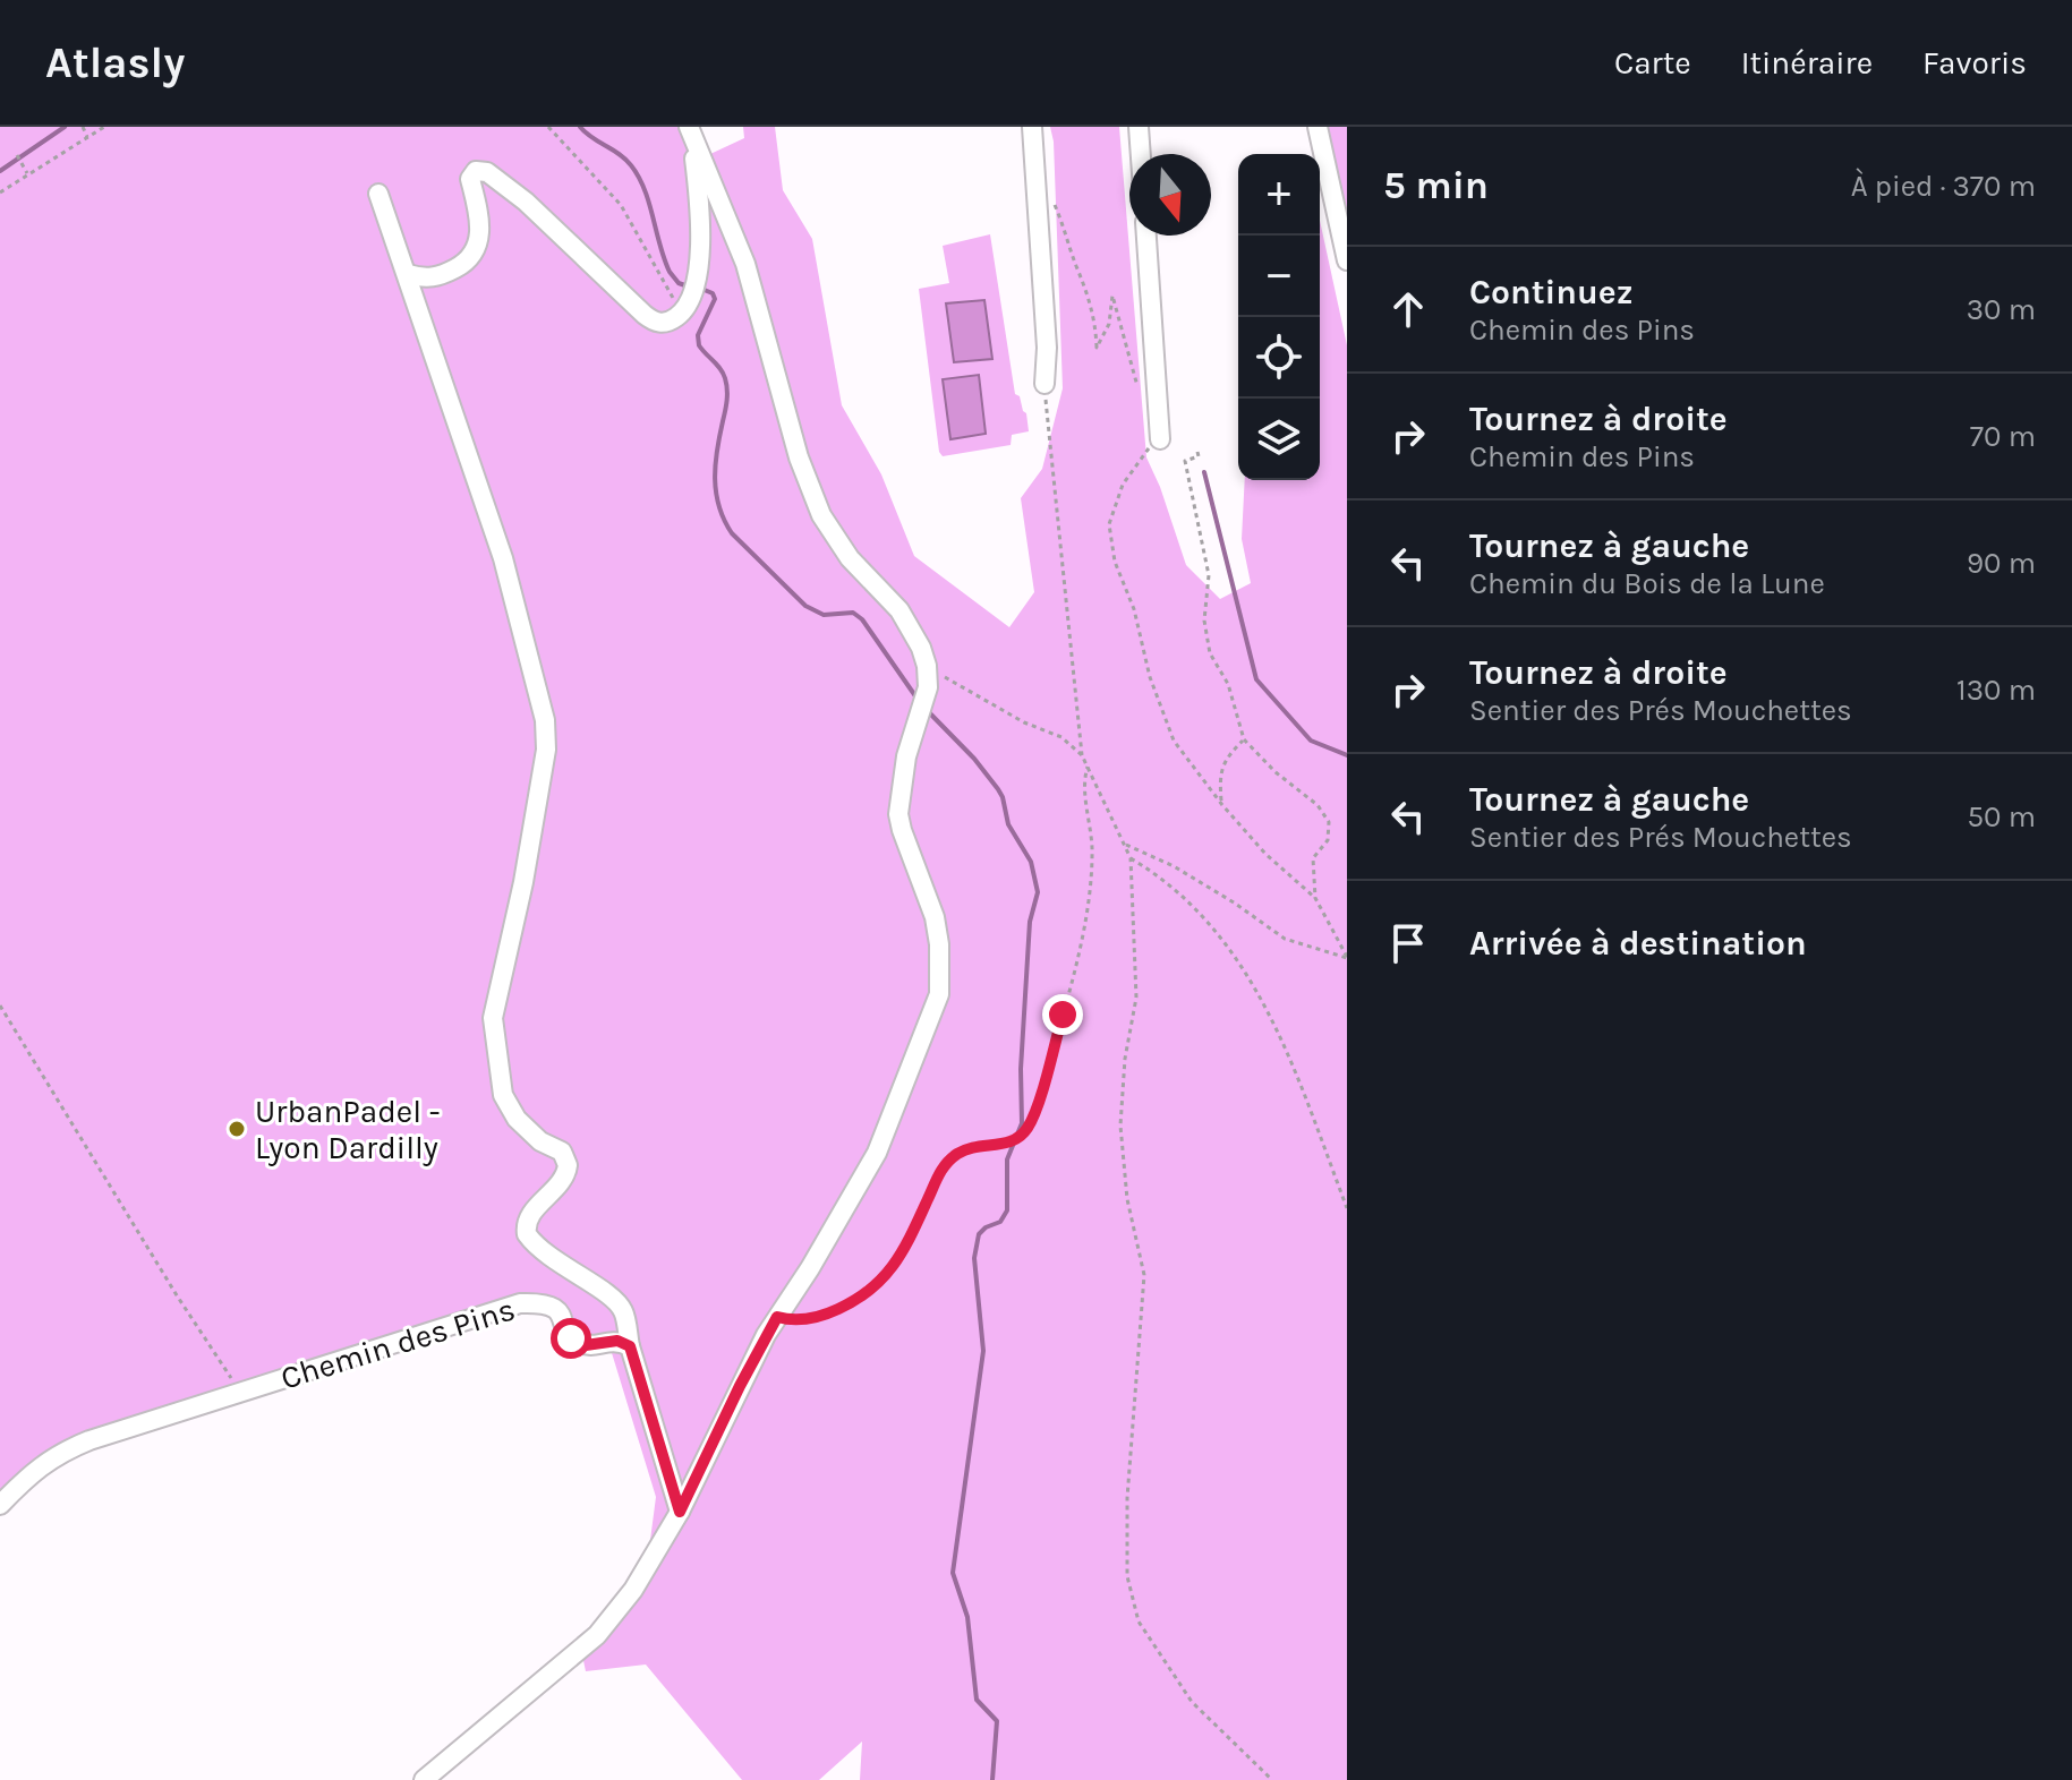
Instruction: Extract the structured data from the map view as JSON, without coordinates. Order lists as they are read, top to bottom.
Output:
{
  "streets": {
    "street": ["Chemin des Pins"]
  },
  "places": ["UrbanPadel - Lyon Dardilly"],
  "north": "bottom",
  "page": {
    "header": "Atlasly",
    "nav": ["Carte", "Itinéraire", "Favoris"],
    "heading": ["5 min", "À pied · 370 m"],
    "map_buttons": ["+", "−"],
    "list": [
      ["Continuez", "Chemin des Pins", "30 m"],
      ["Tournez à droite", "Chemin des Pins", "70 m"],
      ["Tournez à gauche", "Chemin du Bois de la Lune", "90 m"],
      ["Tournez à droite", "Sentier des Prés Mouchettes", "130 m"],
      ["Tournez à gauche", "Sentier des Prés Mouchettes", "50 m"],
      "Arrivée à destination"
    ]
  }
}
